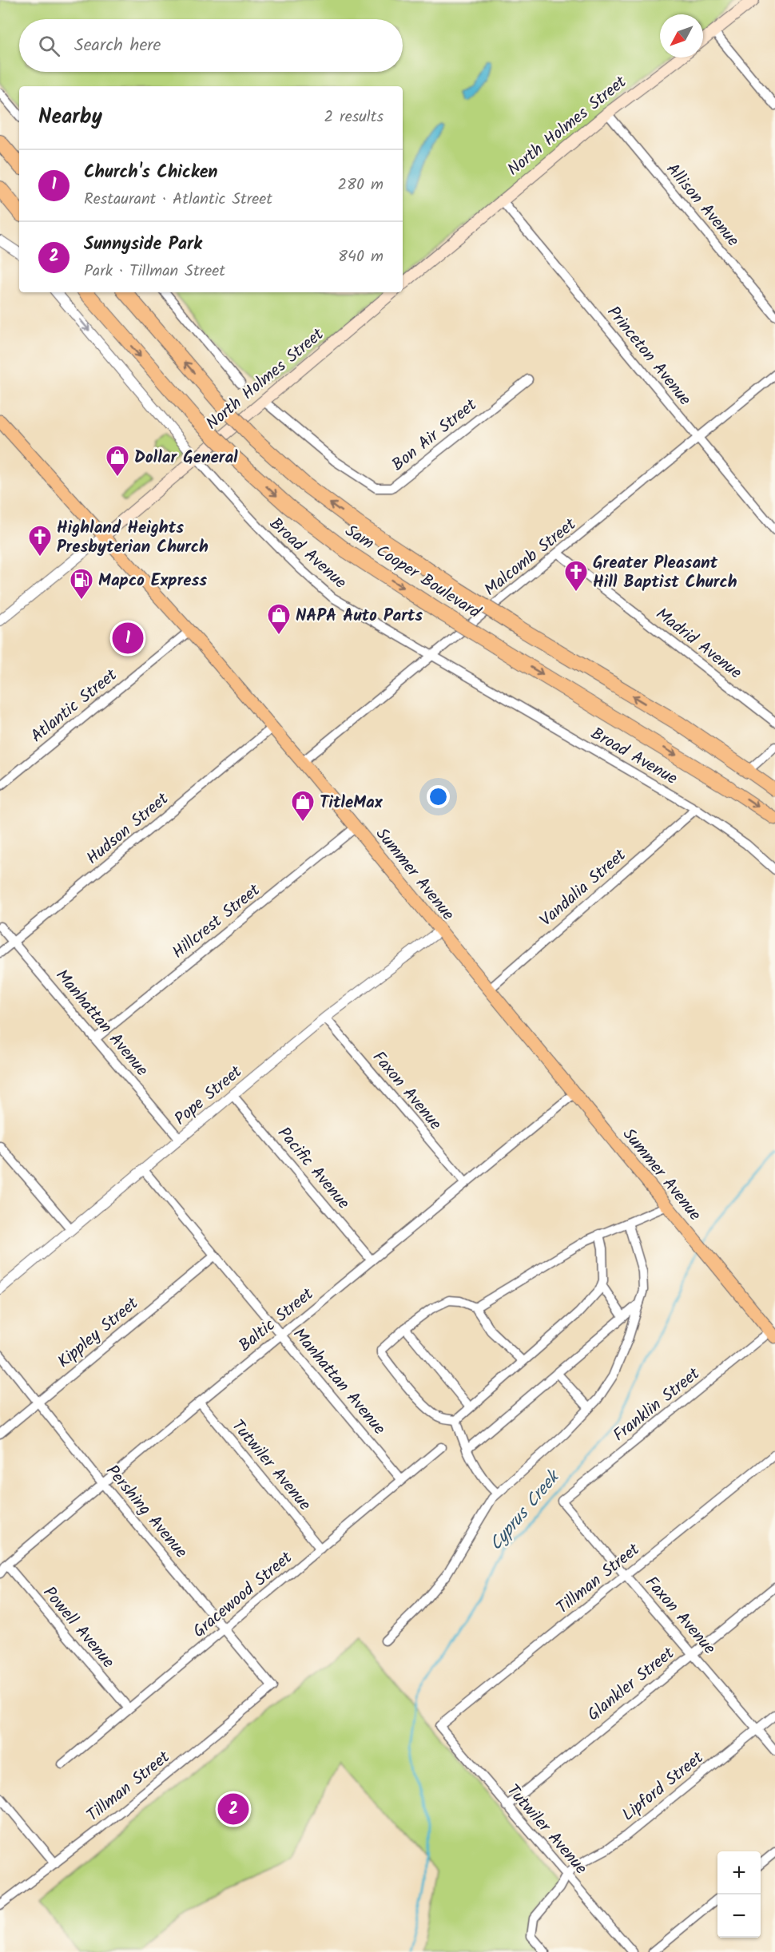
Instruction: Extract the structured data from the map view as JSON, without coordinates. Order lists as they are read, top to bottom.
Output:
{
  "streets": {
    "highway": ["Sam Cooper Boulevard"],
    "main road": ["North Holmes Street", "Summer Avenue"],
    "street": [
      "Allison Avenue",
      "Princeton Avenue",
      "Bon Air Street",
      "Broad Avenue",
      "Malcomb Street",
      "Madrid Avenue",
      "Atlantic Street",
      "Hudson Street",
      "Vandalia Street",
      "Hillcrest Street",
      "Manhattan Avenue",
      "Faxon Avenue",
      "Pope Street",
      "Pacific Avenue",
      "Baltic Street",
      "Kippley Street",
      "Franklin Street",
      "Tutwiler Avenue",
      "Pershing Avenue",
      "Tillman Street",
      "Gracewood Street",
      "Powell Avenue",
      "Glankler Street",
      "Lipford Street"
    ]
  },
  "crossings": [
    ["North Holmes Street", "Allison Avenue"],
    ["North Holmes Street", "Princeton Avenue"],
    ["North Holmes Street", "Bon Air Street"],
    ["North Holmes Street", "Broad Avenue"],
    ["North Holmes Street", "Summer Avenue"],
    ["Princeton Avenue", "Malcomb Street"],
    ["Broad Avenue", "Malcomb Street"],
    ["Broad Avenue", "Vandalia Street"],
    ["Malcomb Street", "Madrid Avenue"],
    ["Malcomb Street", "Summer Avenue"],
    ["Atlantic Street", "Summer Avenue"],
    ["Hudson Street", "Summer Avenue"],
    ["Hudson Street", "Manhattan Avenue"],
    ["Summer Avenue", "Vandalia Street"],
    ["Summer Avenue", "Hillcrest Street"],
    ["Summer Avenue", "Pope Street"],
    ["Summer Avenue", "Baltic Street"],
    ["Summer Avenue", "Franklin Street"],
    ["Hillcrest Street", "Manhattan Avenue"],
    ["Manhattan Avenue", "Pope Street"],
    ["Manhattan Avenue", "Baltic Street"],
    ["Manhattan Avenue", "Kippley Street"],
    ["Manhattan Avenue", "Gracewood Street"],
    ["Faxon Avenue", "Pope Street"],
    ["Faxon Avenue", "Baltic Street"],
    ["Faxon Avenue", "Franklin Street"],
    ["Faxon Avenue", "Tillman Street"],
    ["Faxon Avenue", "Glankler Street"],
    ["Faxon Avenue", "Lipford Street"],
    ["Pope Street", "Pacific Avenue"],
    ["Pacific Avenue", "Baltic Street"],
    ["Baltic Street", "Tutwiler Avenue"],
    ["Baltic Street", "Pershing Avenue"],
    ["Baltic Street", "Powell Avenue"],
    ["Kippley Street", "Pershing Avenue"],
    ["Tutwiler Avenue", "Tillman Street"],
    ["Tutwiler Avenue", "Gracewood Street"],
    ["Tutwiler Avenue", "Glankler Street"],
    ["Tutwiler Avenue", "Lipford Street"],
    ["Pershing Avenue", "Tillman Street"],
    ["Pershing Avenue", "Gracewood Street"],
    ["Gracewood Street", "Powell Avenue"]
  ],
  "water": ["Cyprus Creek"],
  "places": {
    "shop": ["Dollar General", "NAPA Auto Parts", "TitleMax"],
    "church": ["Highland Heights Presbyterian Church", "Greater Pleasant Hill Baptist Church"],
    "fuel station": ["Mapco Express"]
  },
  "north": "bottom left",
  "page": {
    "search": "Search here",
    "heading": ["Nearby", "2 results"],
    "list": [
      {
        "mark": "1",
        "name": "Church's Chicken",
        "note": "Restaurant · Atlantic Street",
        "value": "280 m"
      },
      {
        "mark": "2",
        "name": "Sunnyside Park",
        "note": "Park · Tillman Street",
        "value": "840 m"
      }
    ],
    "pins": ["1", "2"],
    "map_buttons": ["+", "−"]
  }
}
